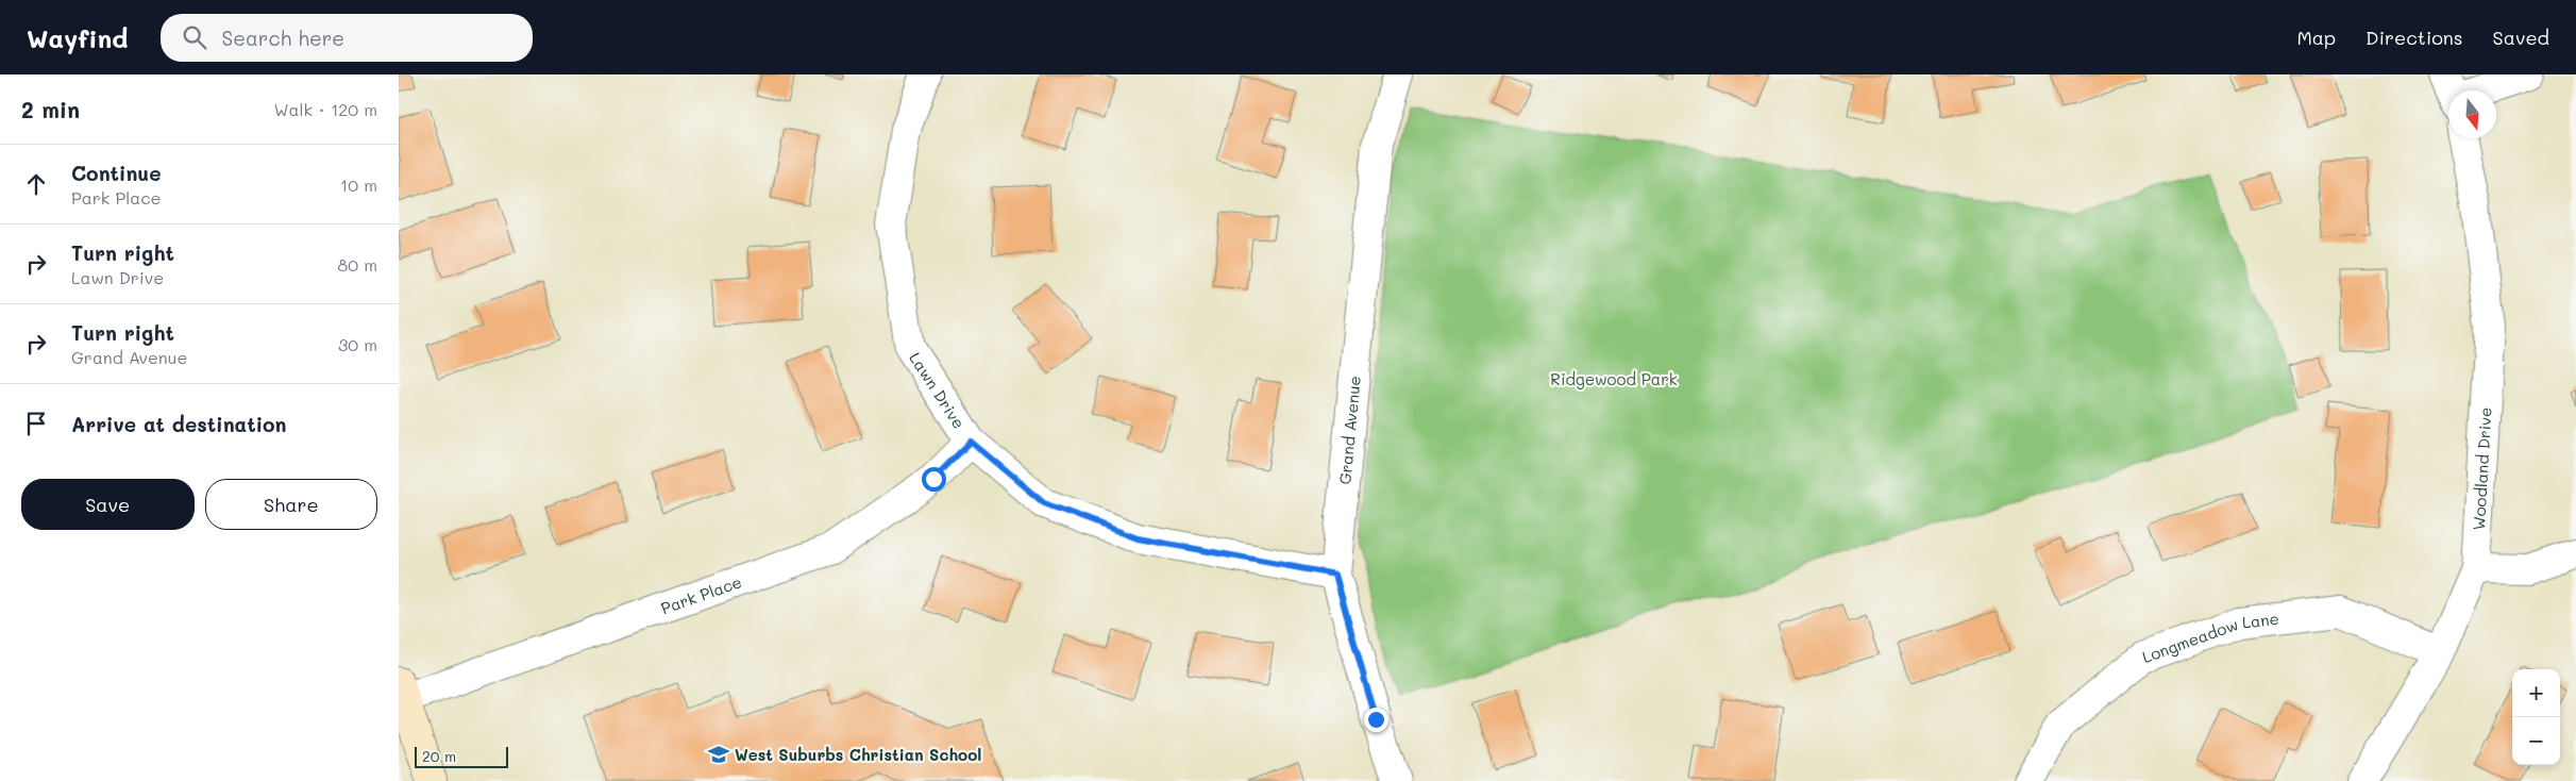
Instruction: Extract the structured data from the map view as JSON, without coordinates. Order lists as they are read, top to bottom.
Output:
{
  "streets": {
    "street": [
      "Lawn Drive",
      "Grand Avenue",
      "Woodland Drive",
      "Park Place",
      "Longmeadow Lane"
    ]
  },
  "crossings": [
    ["Lawn Drive", "Grand Avenue"],
    ["Lawn Drive", "Park Place"],
    ["Woodland Drive", "Longmeadow Lane"]
  ],
  "parks": ["Ridgewood Park"],
  "places": {
    "school or university": ["West Suburbs Christian School"]
  },
  "scale_bar": "20 m",
  "north": "bottom",
  "page": {
    "header": "Wayfind",
    "search": "Search here",
    "nav": ["Map", "Directions", "Saved"],
    "heading": ["2 min", "Walk · 120 m"],
    "list": [
      ["Continue", "Park Place", "10 m"],
      ["Turn right", "Lawn Drive", "80 m"],
      ["Turn right", "Grand Avenue", "30 m"],
      "Arrive at destination"
    ],
    "buttons": ["Save", "Share"],
    "map_buttons": ["+", "−"],
    "scale": "20 m"
  }
}
